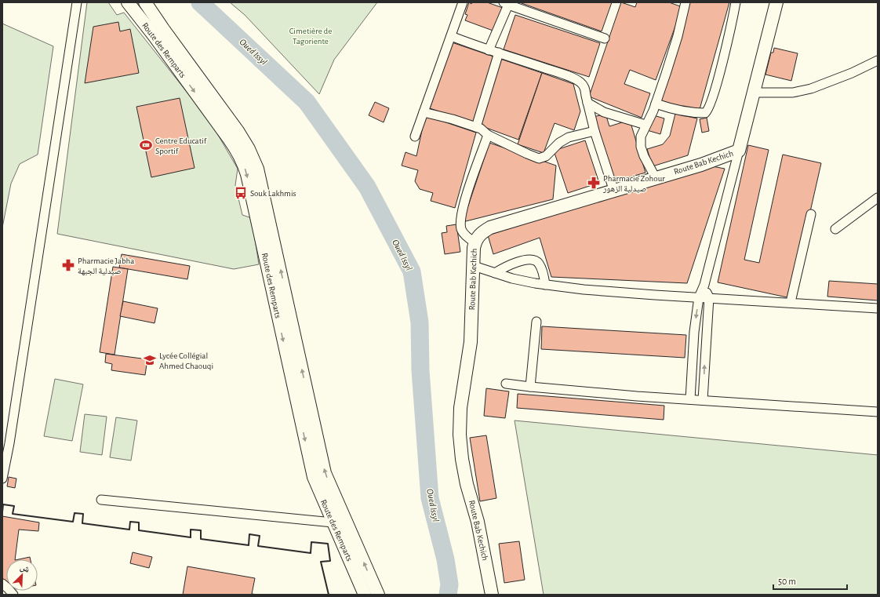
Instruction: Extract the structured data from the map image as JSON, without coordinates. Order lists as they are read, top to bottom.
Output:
{
  "streets": {
    "main road": ["Route des Remparts", "Route Bab Kechich"]
  },
  "water": ["Oued Issyl"],
  "parks": ["Cimetière de Tagoriente"],
  "places": {
    "sports": ["Centre Educatif Sportif"],
    "pharmacy": ["Pharmacie Zohour صيدلية الزهور", "Pharmacie Jabha صيدلية الجبهة"],
    "bus stop": ["Souk Lakhmis"],
    "school or university": ["Lycée Collégial Ahmed Chaouqi"]
  },
  "scale_bar": "50 m",
  "north": "top right"
}
